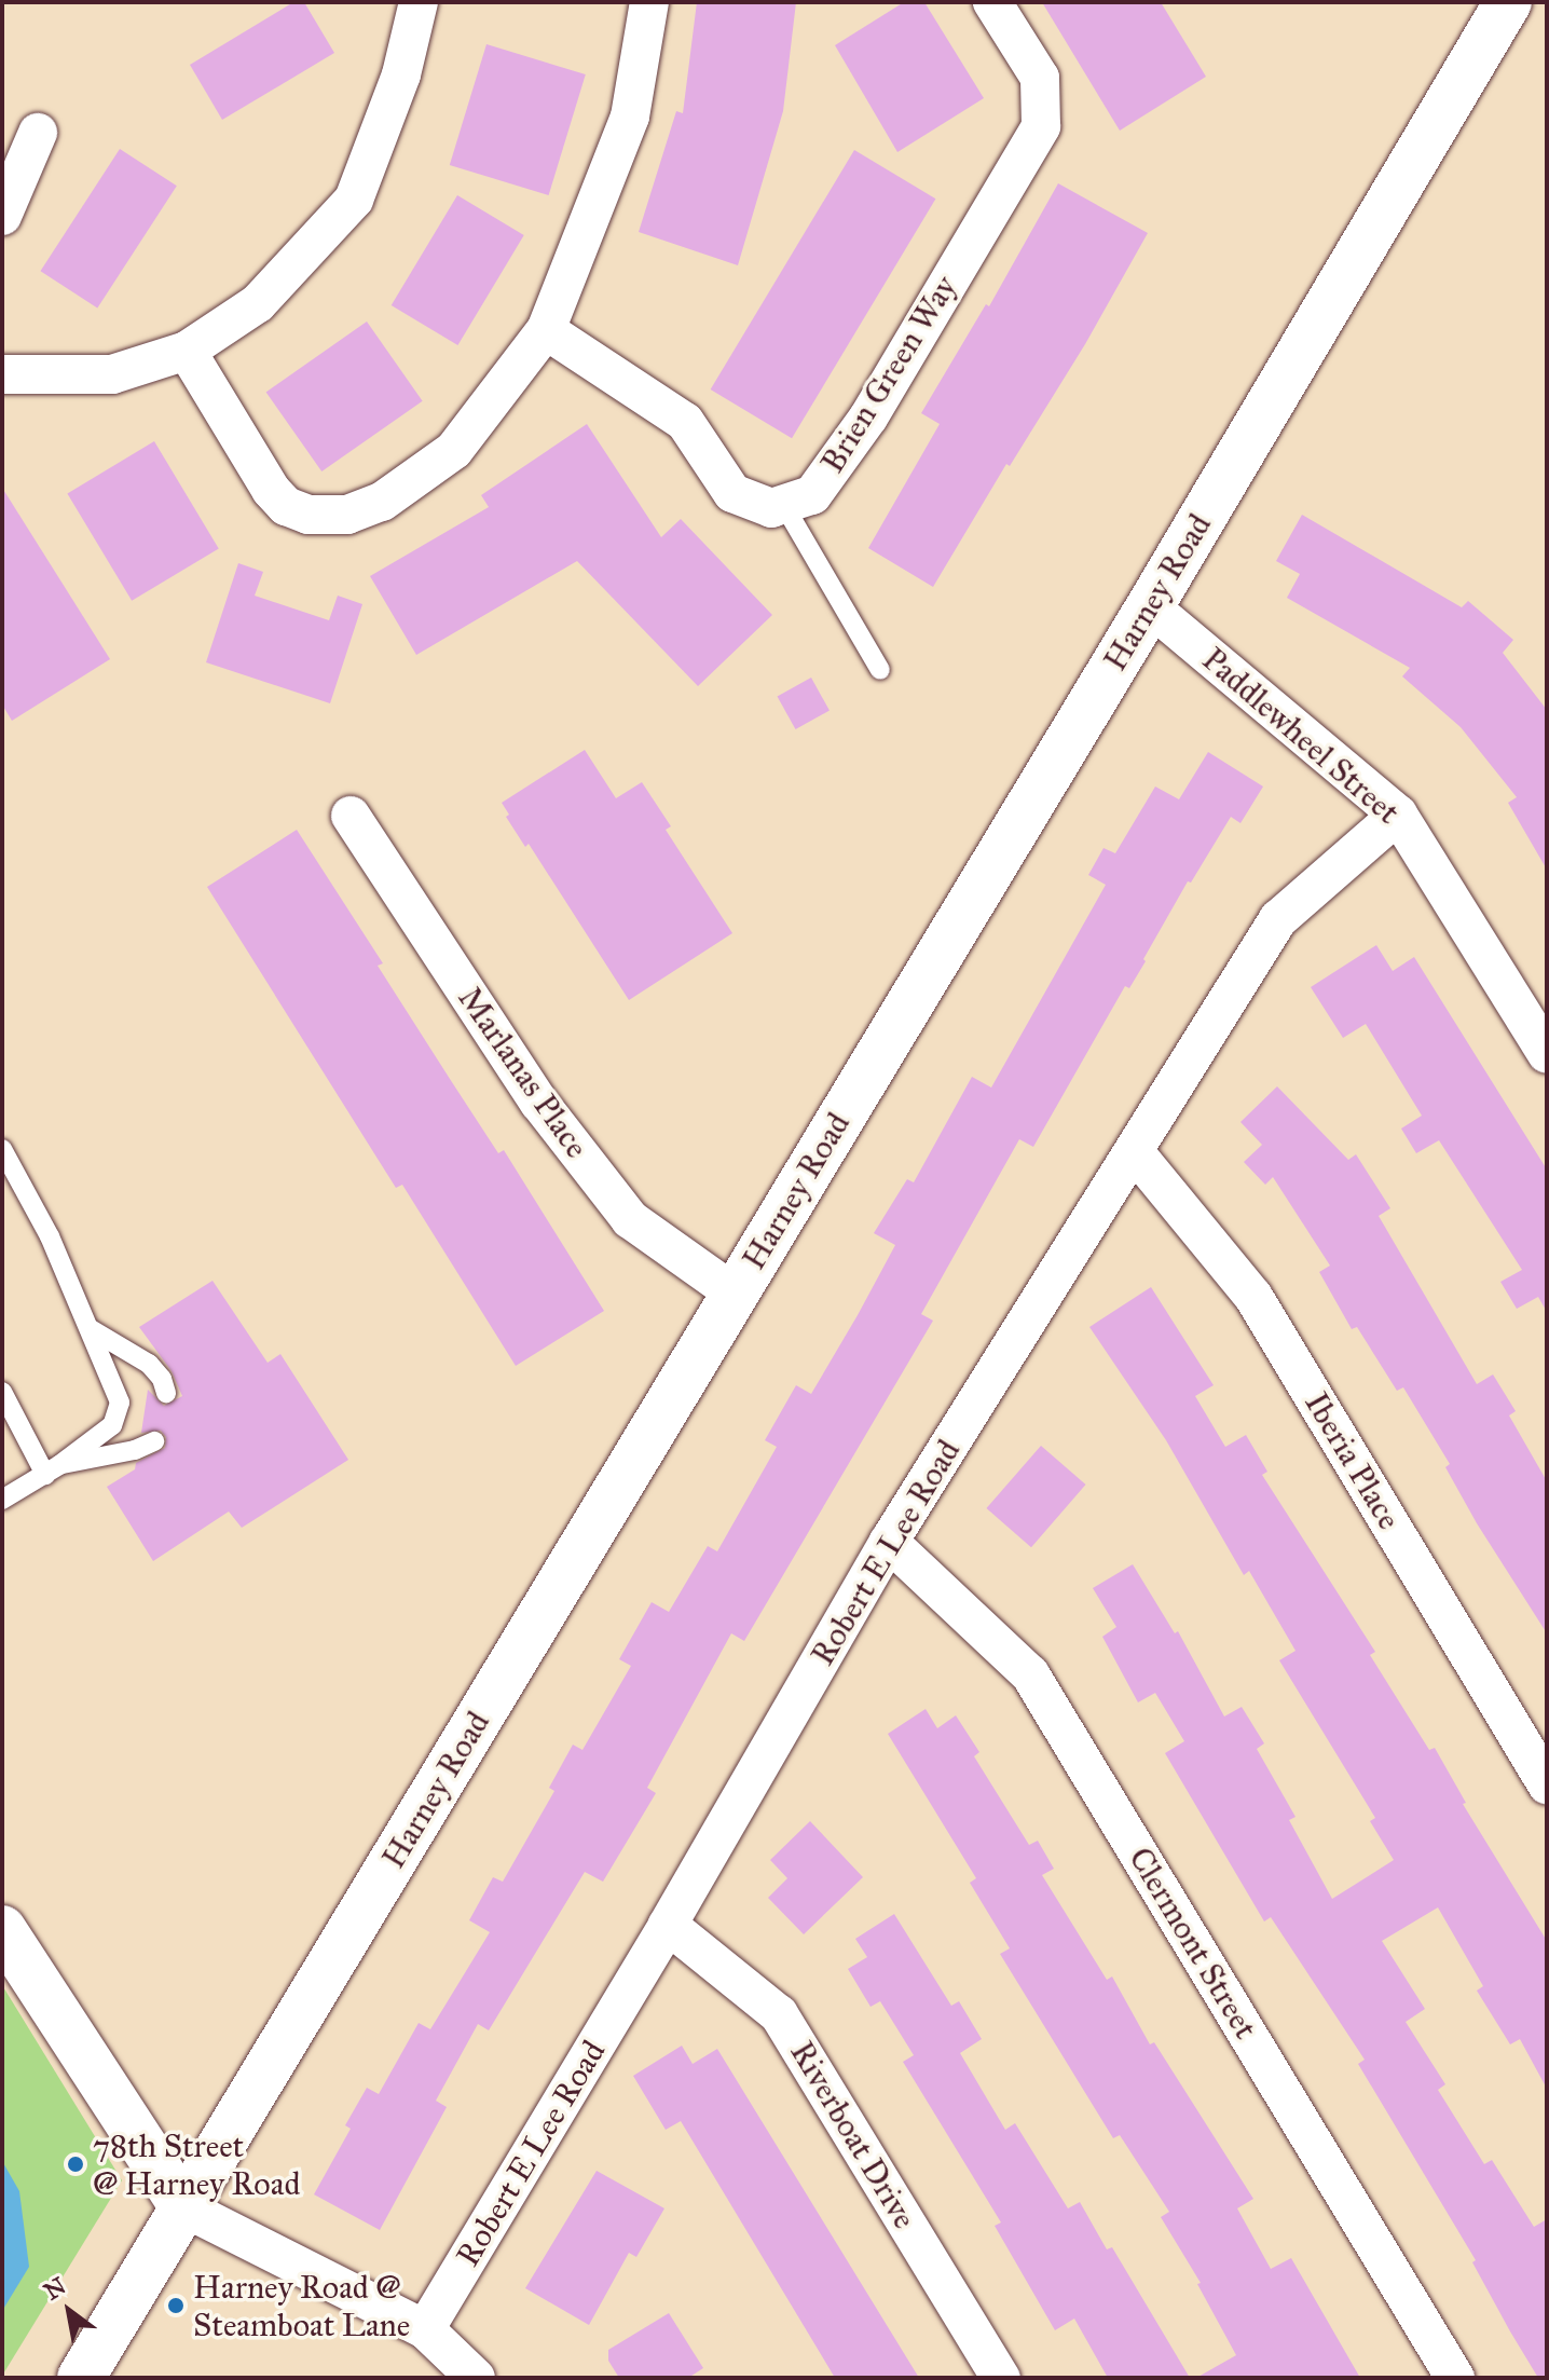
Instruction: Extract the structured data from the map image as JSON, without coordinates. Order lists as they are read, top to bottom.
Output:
{
  "streets": {
    "street": [
      "Brien Green Way",
      "Harney Road",
      "Paddlewheel Street",
      "Marlanas Place",
      "Iberia Place",
      "Robert E Lee Road",
      "Clermont Street",
      "Riverboat Drive"
    ]
  },
  "crossings": [
    ["Harney Road", "Paddlewheel Street"],
    ["Harney Road", "Marlanas Place"],
    ["Paddlewheel Street", "Robert E Lee Road"],
    ["Iberia Place", "Robert E Lee Road"],
    ["Robert E Lee Road", "Clermont Street"],
    ["Robert E Lee Road", "Riverboat Drive"]
  ],
  "places": ["78th Street @ Harney Road", "Harney Road @ Steamboat Lane"],
  "north": "top left"
}
